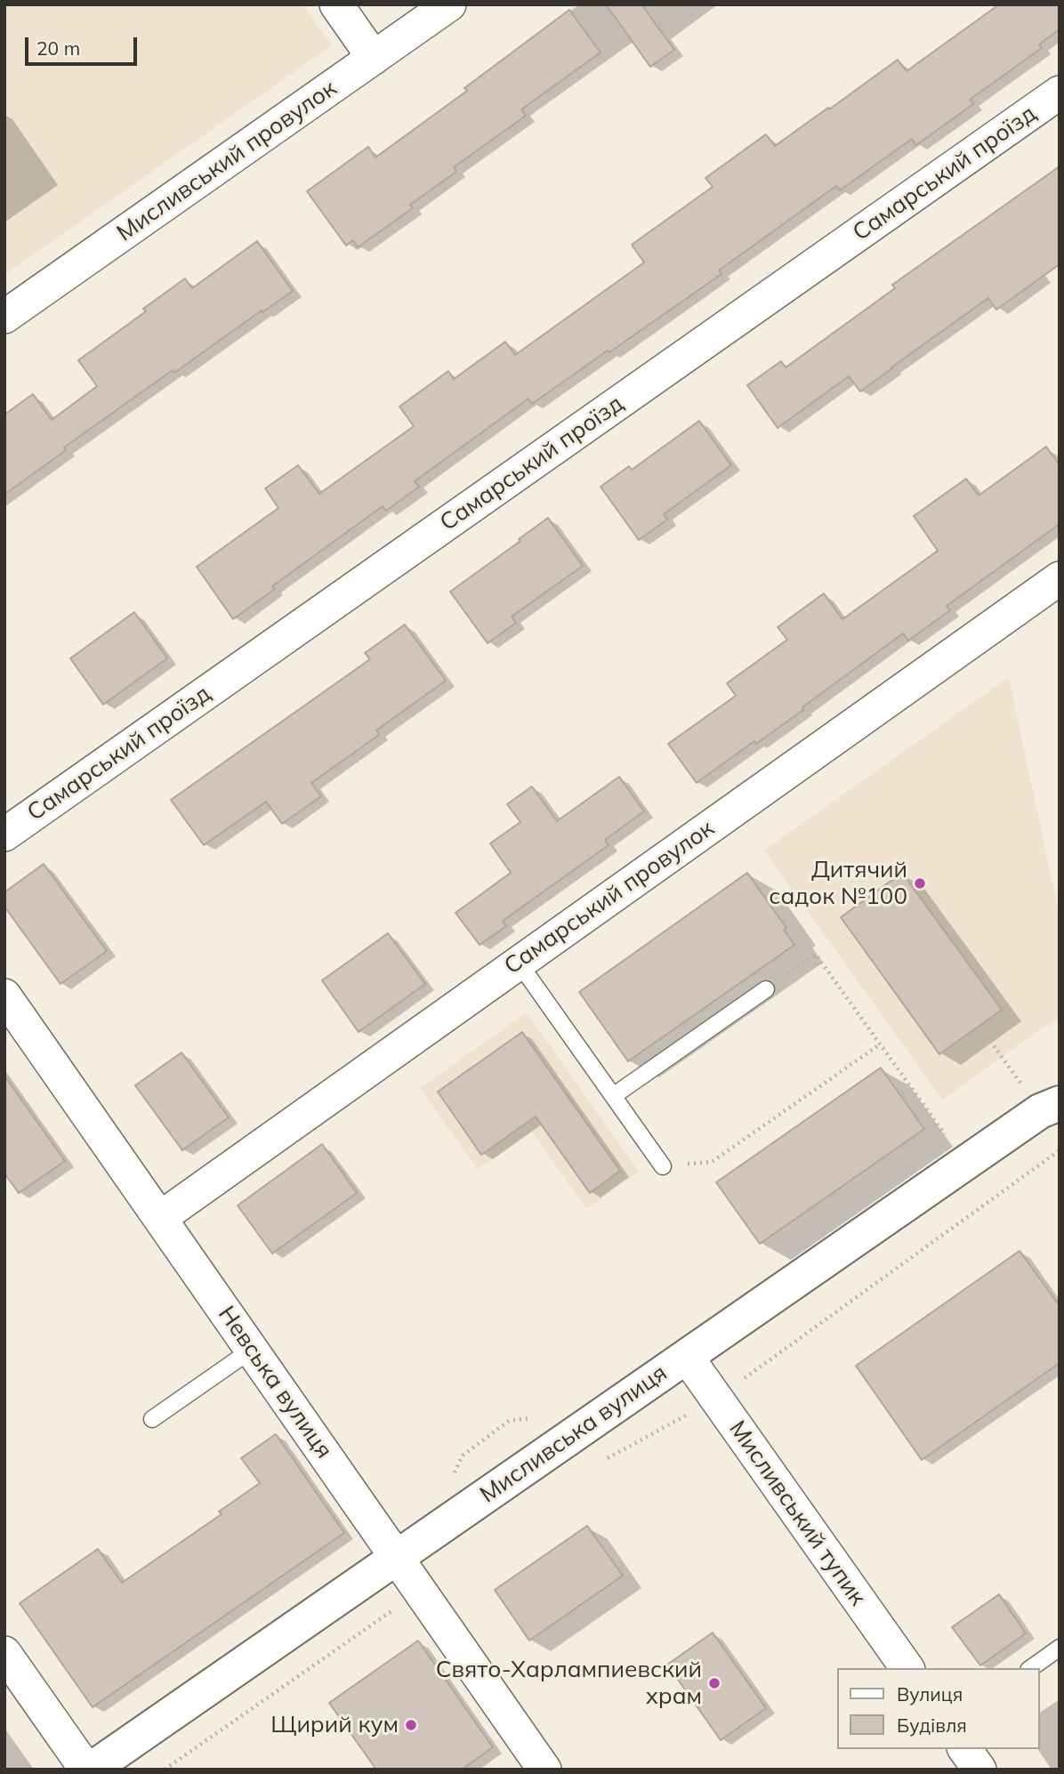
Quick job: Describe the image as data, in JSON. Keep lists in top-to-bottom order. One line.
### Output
{"streets":{"street":["Мисливський провулок","Самарський проїзд","Самарський провулок","Невська вулиця","Мисливська вулиця","Мисливський тупик"]},"crossings":[["Самарський провулок","Невська вулиця"],["Невська вулиця","Мисливська вулиця"],["Мисливська вулиця","Мисливський тупик"]],"places":["Дитячий садок №100","Свято-Харлампиевский храм","Щирий кум"],"legend":["Вулиця","Будівля"],"scale_bar":"20 m"}
